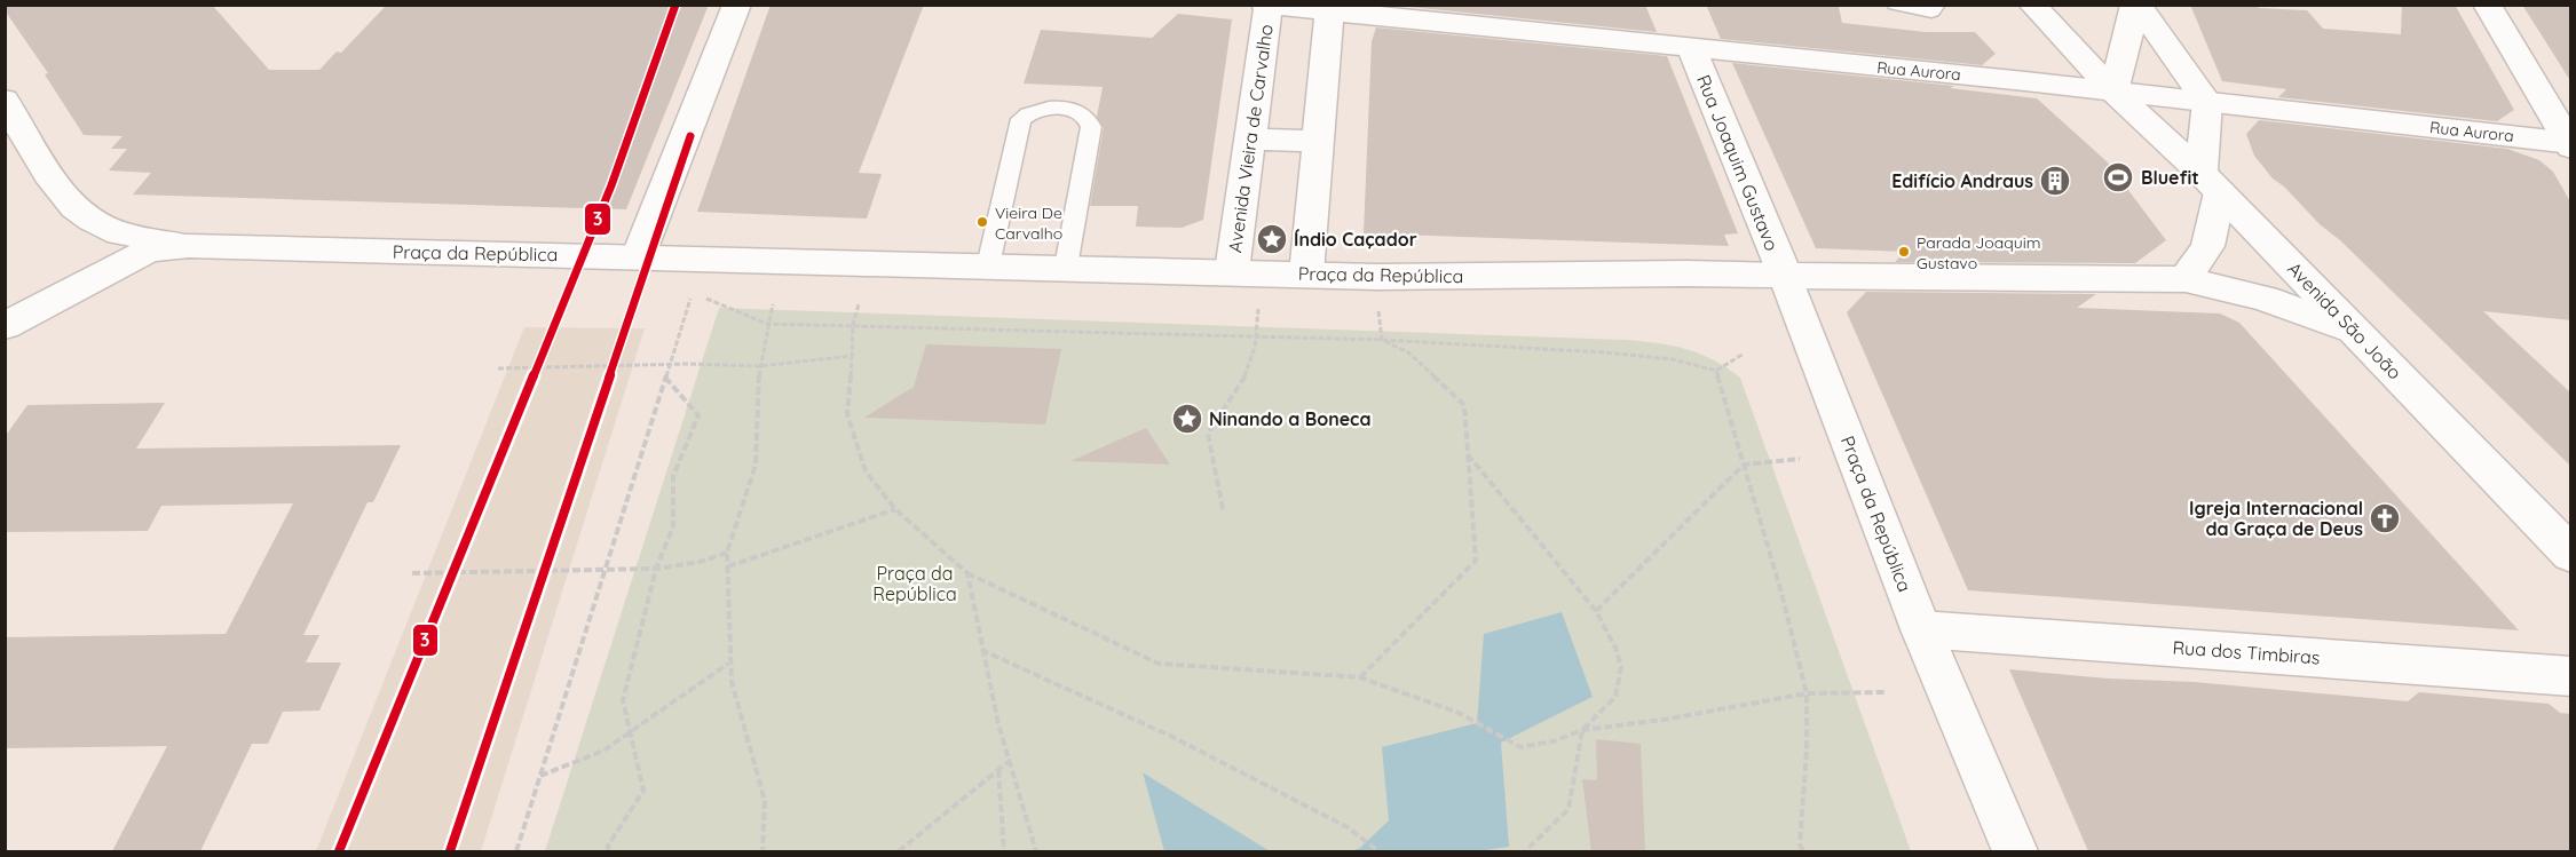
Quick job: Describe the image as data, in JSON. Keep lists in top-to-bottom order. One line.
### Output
{"streets":{"street":["Rua Aurora","Avenida Vieira de Carvalho","Rua Joaquim Gustavo","Praça da República","Avenida São João","Rua dos Timbiras"]},"crossings":[["Rua Aurora","Avenida Vieira de Carvalho"],["Rua Aurora","Rua Joaquim Gustavo"],["Rua Aurora","Avenida São João"],["Avenida Vieira de Carvalho","Praça da República"],["Rua Joaquim Gustavo","Praça da República"],["Praça da República","Rua dos Timbiras"]],"parks":["Praça da República"],"places":{"sports":["Bluefit"],"building":["Edifício Andraus"],"other":["Vieira De Carvalho","Parada Joaquim Gustavo"],"place":["Índio Caçador","Ninando a Boneca"],"church":["Igreja Internacional da Graça de Deus"]},"lines":["transit line 3"]}
